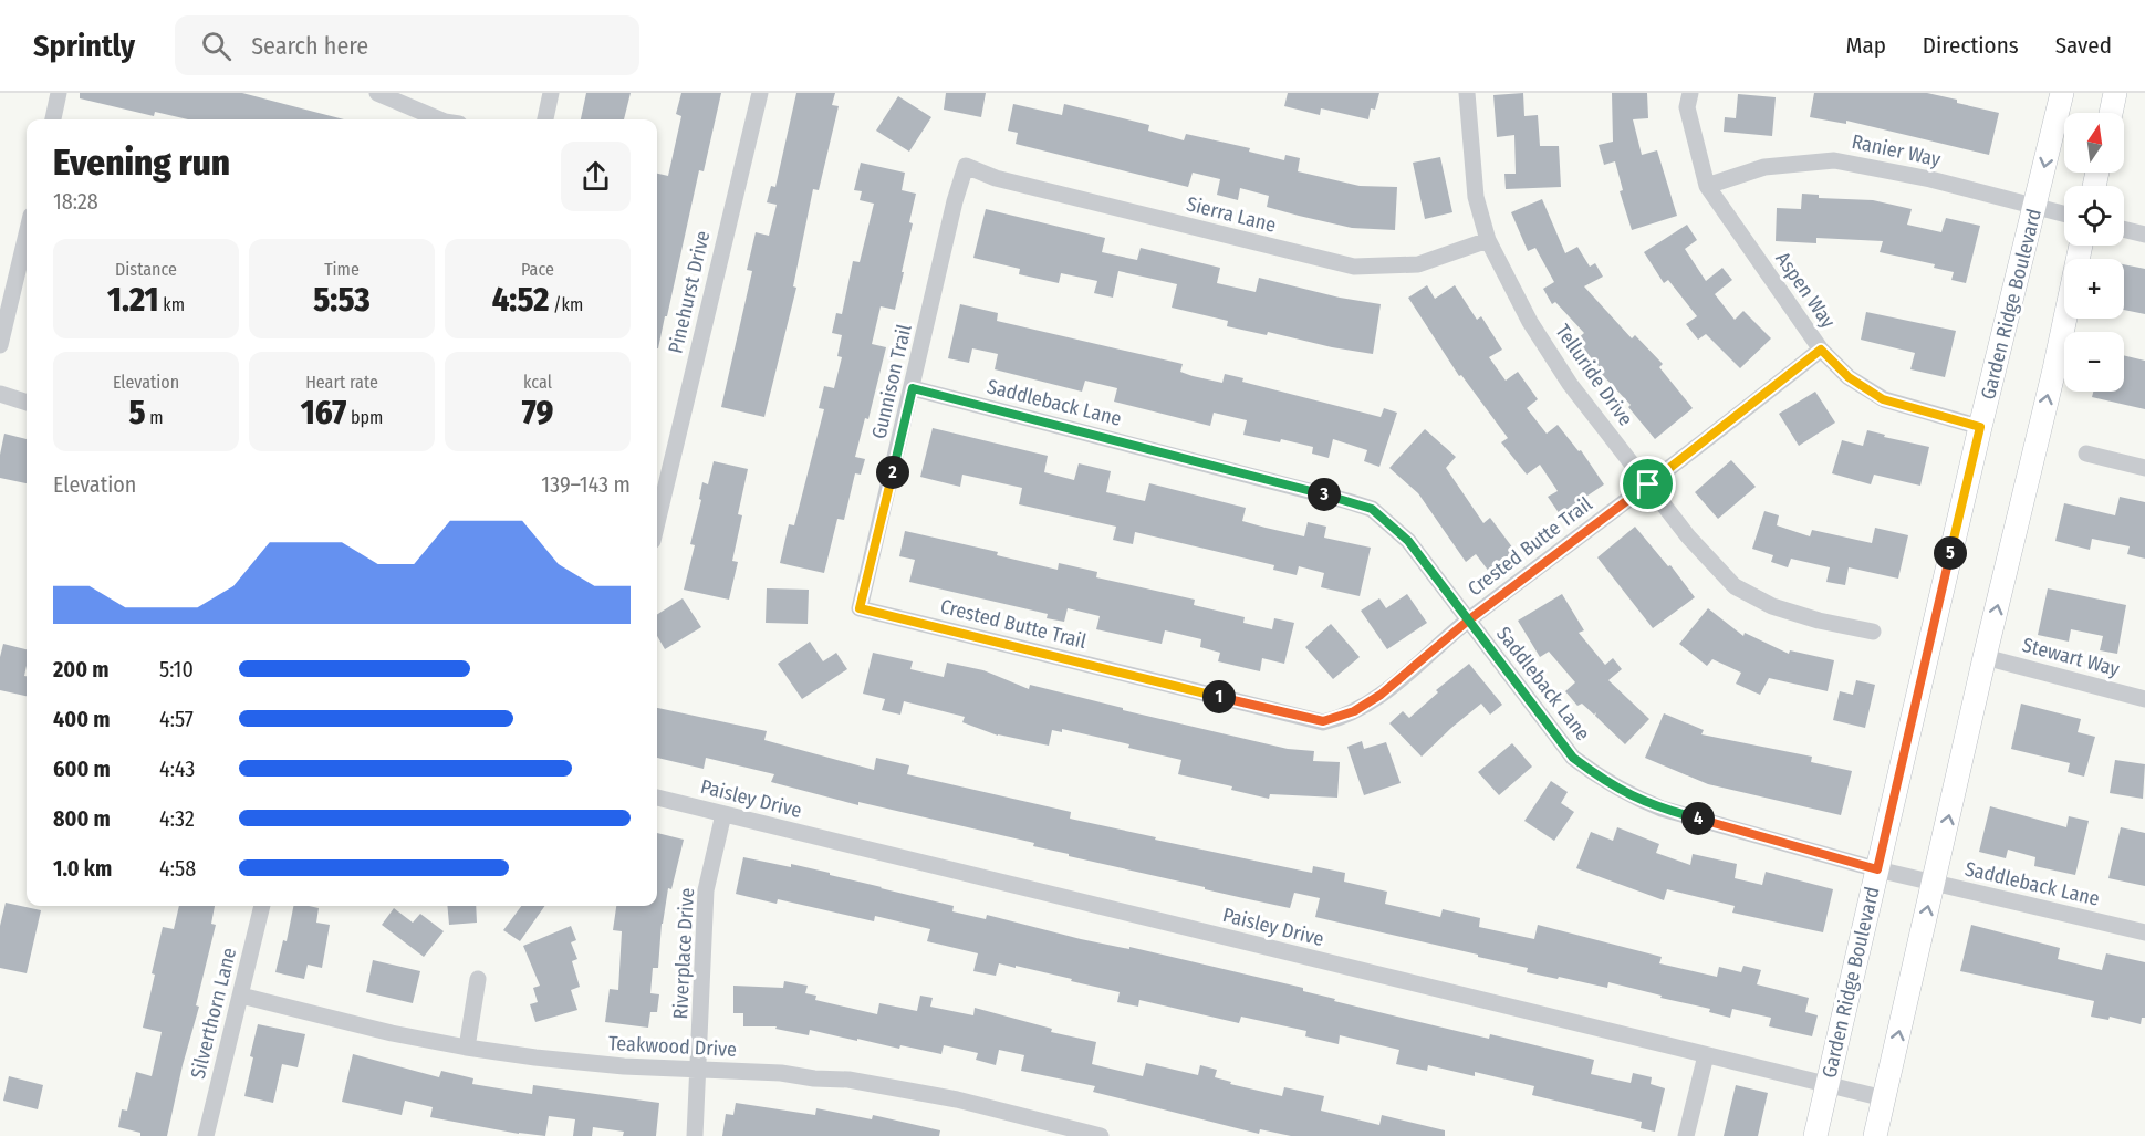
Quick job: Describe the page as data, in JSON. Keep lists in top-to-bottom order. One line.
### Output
{"streets":{"main road":["Garden Ridge Boulevard"],"street":["Ranier Way","Sierra Lane","Aspen Way","Pinehurst Drive","Telluride Drive","Gunnison Trail","Saddleback Lane","Crested Butte Trail","Stewart Way","Paisley Drive","Riverplace Drive","Silverthorn Lane","Teakwood Drive"]},"crossings":[["Ranier Way","Aspen Way"],["Ranier Way","Garden Ridge Boulevard"],["Sierra Lane","Telluride Drive"],["Sierra Lane","Gunnison Trail"],["Aspen Way","Garden Ridge Boulevard"],["Aspen Way","Crested Butte Trail"],["Garden Ridge Boulevard","Saddleback Lane"],["Garden Ridge Boulevard","Paisley Drive"],["Telluride Drive","Crested Butte Trail"],["Gunnison Trail","Saddleback Lane"],["Gunnison Trail","Crested Butte Trail"],["Saddleback Lane","Crested Butte Trail"],["Paisley Drive","Riverplace Drive"],["Riverplace Drive","Teakwood Drive"],["Silverthorn Lane","Teakwood Drive"]],"north":"top","page":{"header":"Sprintly","search":"Search here","nav":["Map","Directions","Saved"],"map_buttons":["+","−"],"heading":["Evening run","18:28"],"stats":[["Distance","1.21 km"],["Time","5:53"],["Pace","4:52 /km"],["Elevation","5 m"],["Heart rate","167 bpm"],["kcal","79"]],"pins":["2","3","5","1","4"],"chart":["Elevation","139–143 m"],"list":[{"name":"200 m","note":"5:10"},{"name":"400 m","note":"4:57"},{"name":"600 m","note":"4:43"},{"name":"800 m","note":"4:32"},{"name":"1.0 km","note":"4:58"}]}}
